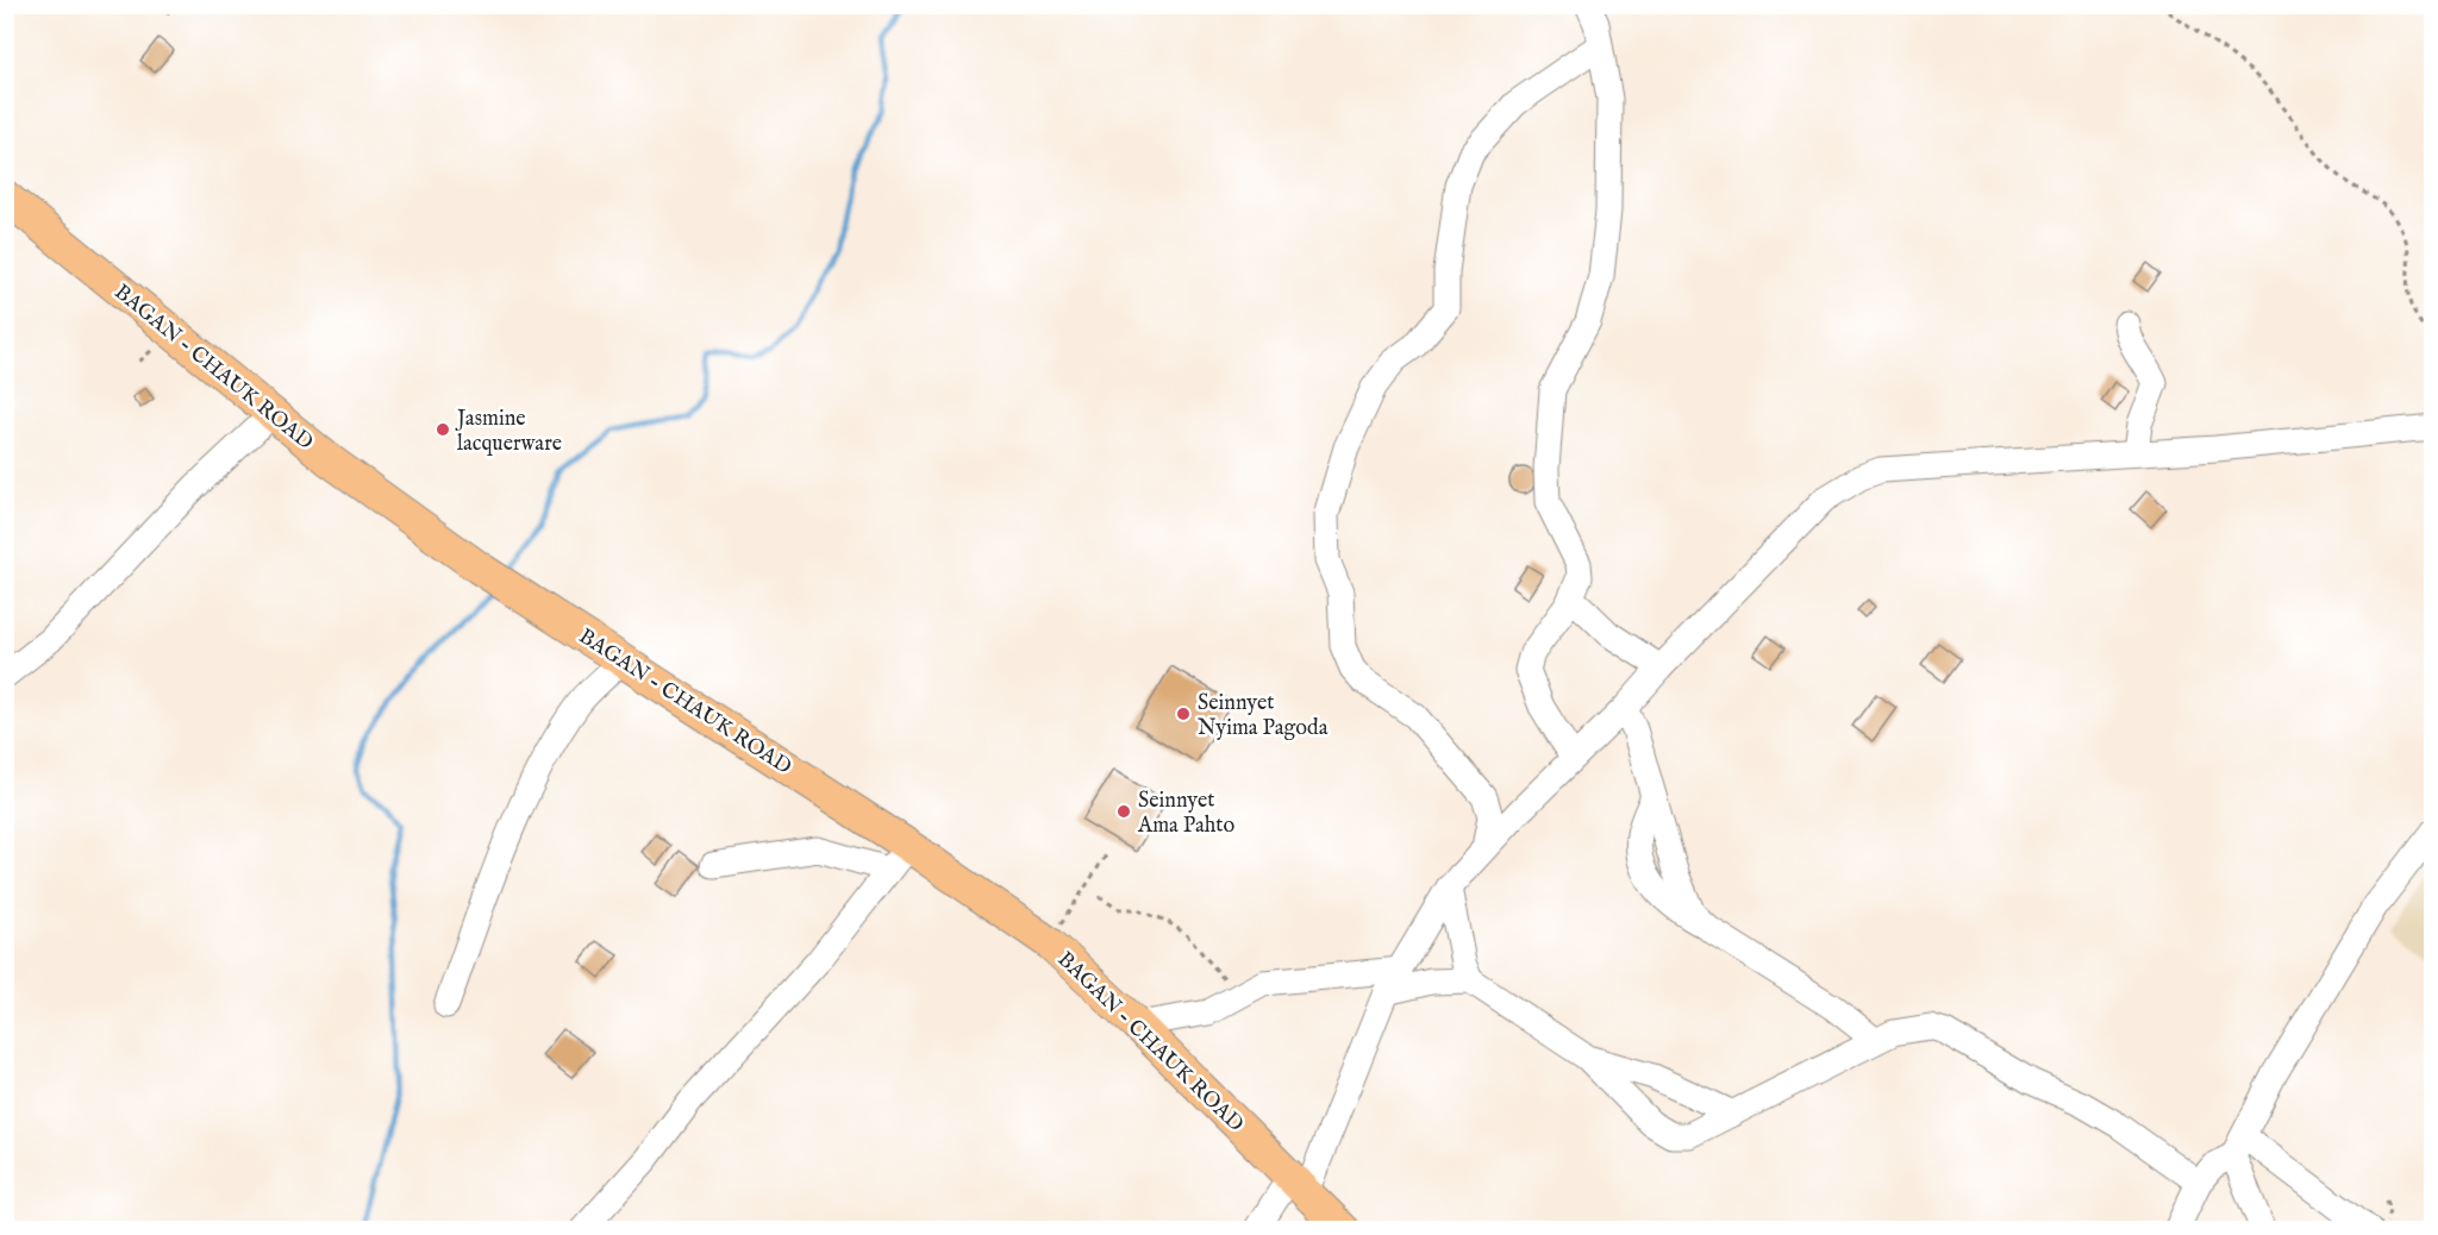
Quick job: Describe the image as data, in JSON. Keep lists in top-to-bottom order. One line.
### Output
{"streets":{"main road":["BAGAN - CHAUK ROAD"]},"places":["Jasmine lacquerware","Seinnyet Nyima Pagoda","Seinnyet Ama Pahto"]}
